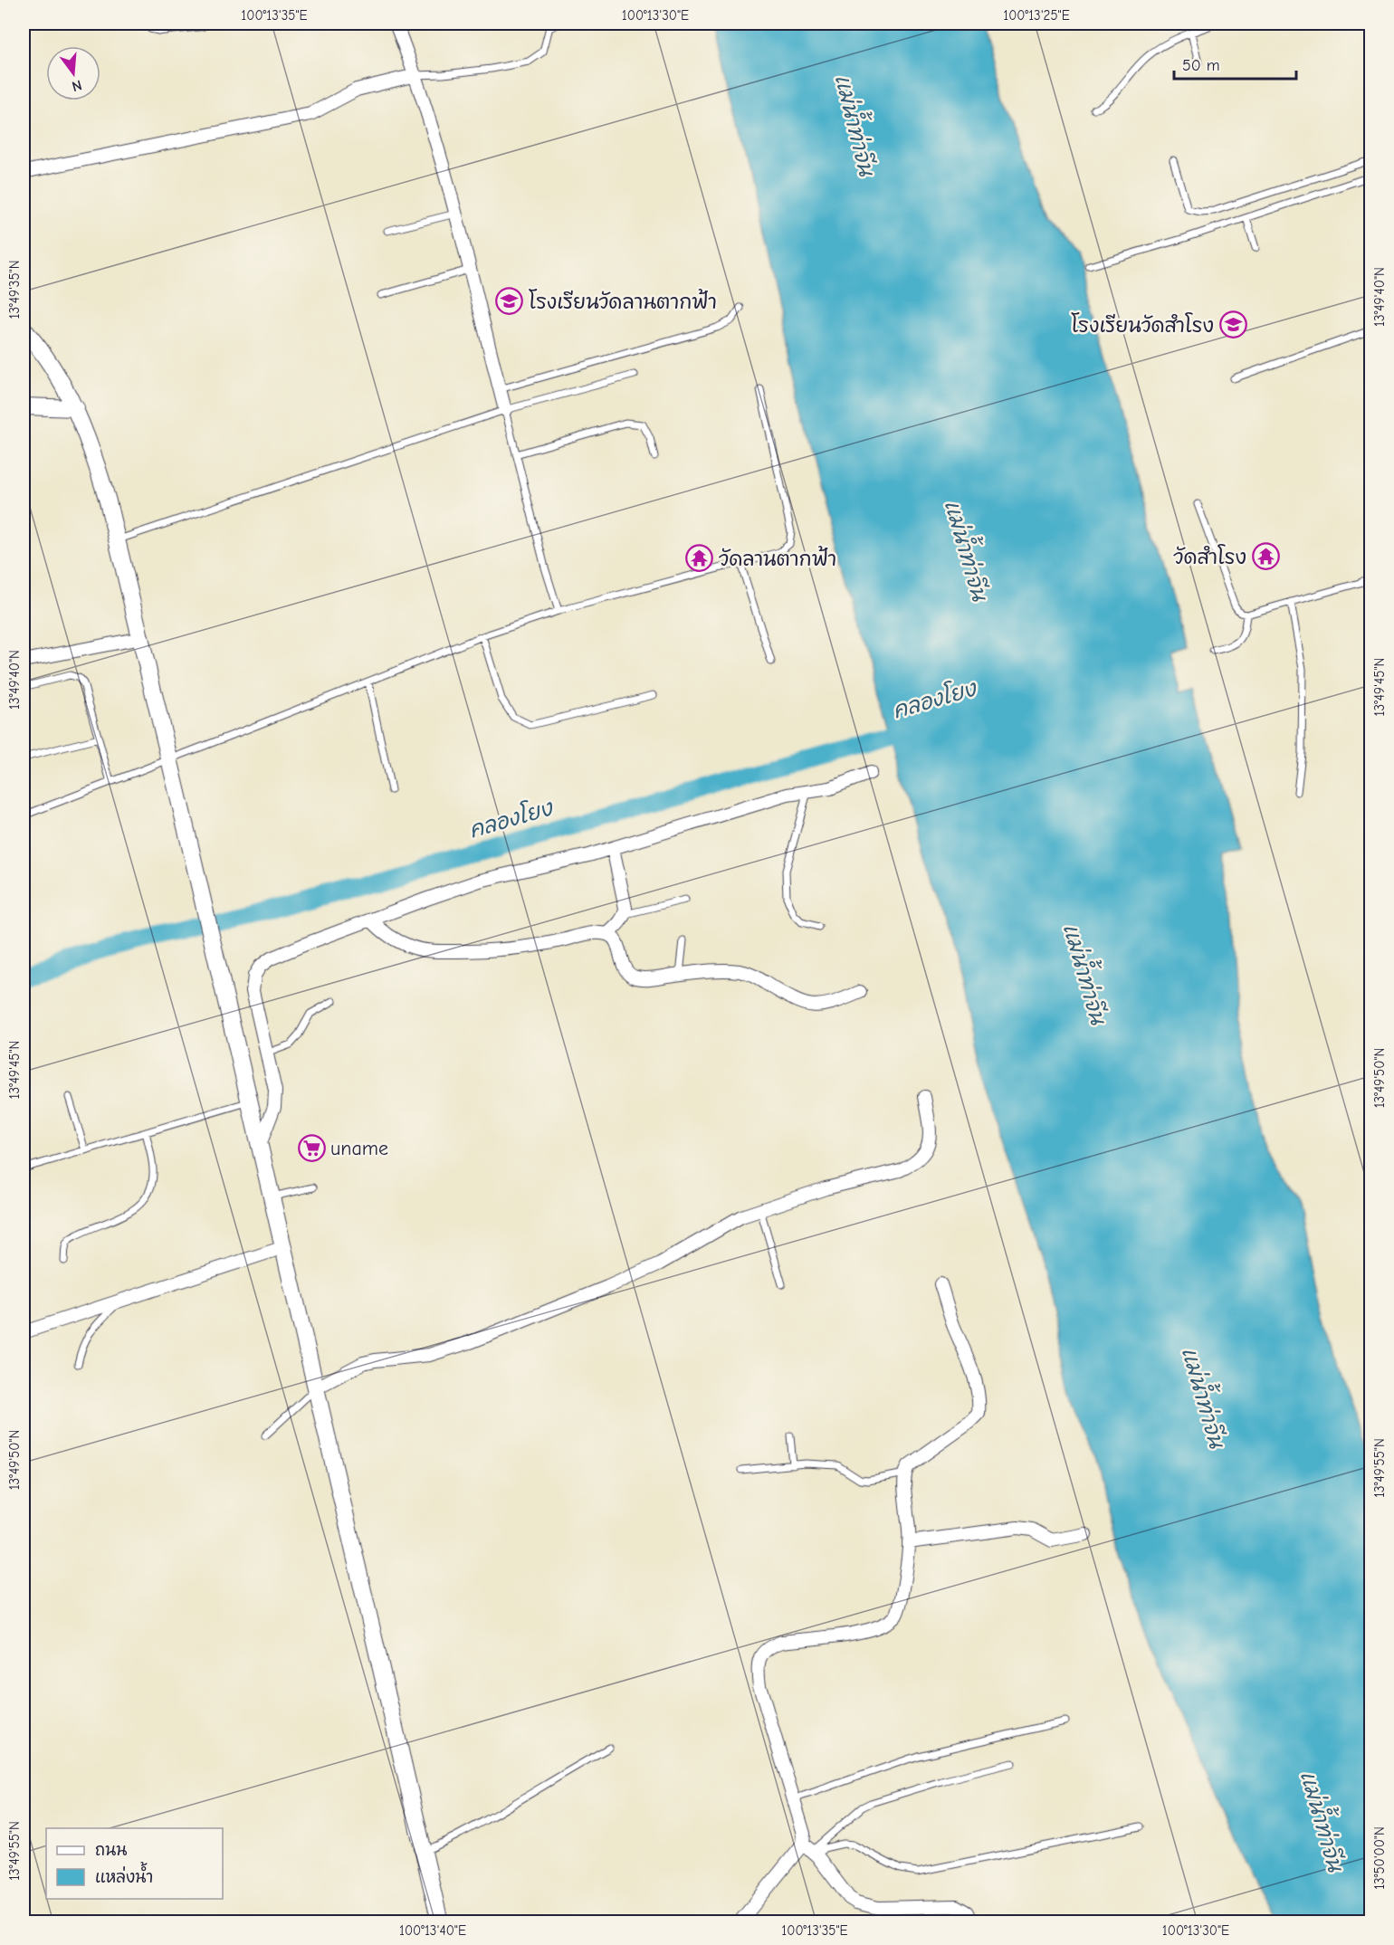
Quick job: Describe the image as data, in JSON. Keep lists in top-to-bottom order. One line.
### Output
{"water":["แม่น้ำท่าจีน","คลองโยง"],"places":{"school or university":["โรงเรียนวัดลานตากฟ้า","โรงเรียนวัดสำโรง"],"temple":["วัดสำโรง","วัดลานตากฟ้า"],"supermarket":["uname"]},"legend":["ถนน","แหล่งน้ำ"],"scale_bar":"50 m","north":"bottom","coordinates":["100°13'35\"E","100°13'30\"E","100°13'25\"E","13°49'35\"N","13°49'40\"N","13°49'45\"N","13°49'50\"N","13°49'55\"N","13°50'00\"N","100°13'40\"E"]}
